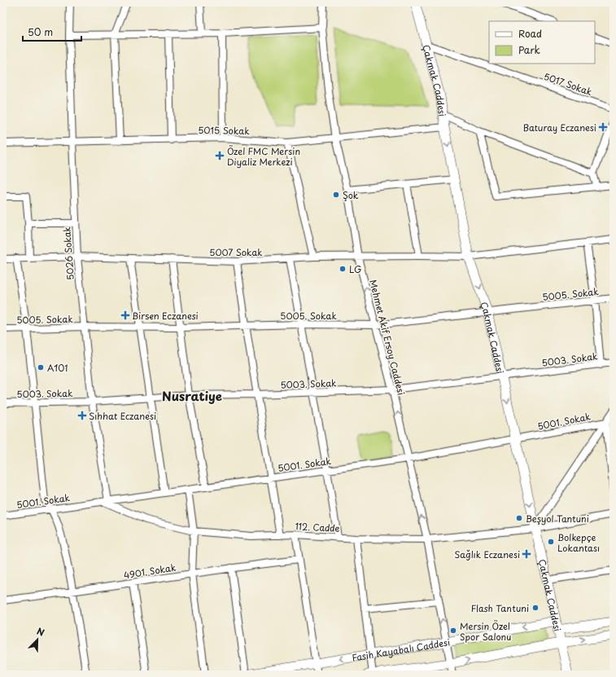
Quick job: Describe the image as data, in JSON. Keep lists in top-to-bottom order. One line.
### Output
{"streets":{"street":["Çakmak Caddesi","5017 Sokak","5015 Sokak","5007 Sokak","5026 Sokak","5005. Sokak","Mehmet Akif Ersoy Caddesi","5003. Sokak","5001. Sokak","112. Cadde","4901. Sokak","Fasih Kayabalı Caddesi"]},"crossings":[["Çakmak Caddesi","5017 Sokak"],["Çakmak Caddesi","5015 Sokak"],["Çakmak Caddesi","5007 Sokak"],["Çakmak Caddesi","5005. Sokak"],["Çakmak Caddesi","5003. Sokak"],["Çakmak Caddesi","5001. Sokak"],["Çakmak Caddesi","112. Cadde"],["Çakmak Caddesi","Fasih Kayabalı Caddesi"],["5015 Sokak","5026 Sokak"],["5015 Sokak","Mehmet Akif Ersoy Caddesi"],["5007 Sokak","5026 Sokak"],["5007 Sokak","Mehmet Akif Ersoy Caddesi"],["5026 Sokak","5005. Sokak"],["5026 Sokak","5003. Sokak"],["5026 Sokak","5001. Sokak"],["5026 Sokak","112. Cadde"],["5005. Sokak","Mehmet Akif Ersoy Caddesi"],["Mehmet Akif Ersoy Caddesi","5003. Sokak"],["Mehmet Akif Ersoy Caddesi","5001. Sokak"],["Mehmet Akif Ersoy Caddesi","112. Cadde"],["Mehmet Akif Ersoy Caddesi","Fasih Kayabalı Caddesi"],["5001. Sokak","112. Cadde"]],"one_way":["Çakmak Caddesi","Mehmet Akif Ersoy Caddesi"],"districts":["Nusratiye"],"places":{"health":["Baturay Eczanesi","Özel FMC Mersin Diyaliz Merkezi","Birsen Eczanesi","Sıhhat Eczanesi","Sağlık Eczanesi"],"other":["Şok","LG","A101","Beşyol Tantuni","Bolkepçe Lokantası","Flash Tantuni","Mersin Özel Spor Salonu"]},"legend":["Road","Park"],"scale_bar":"50 m","north":"top right"}
